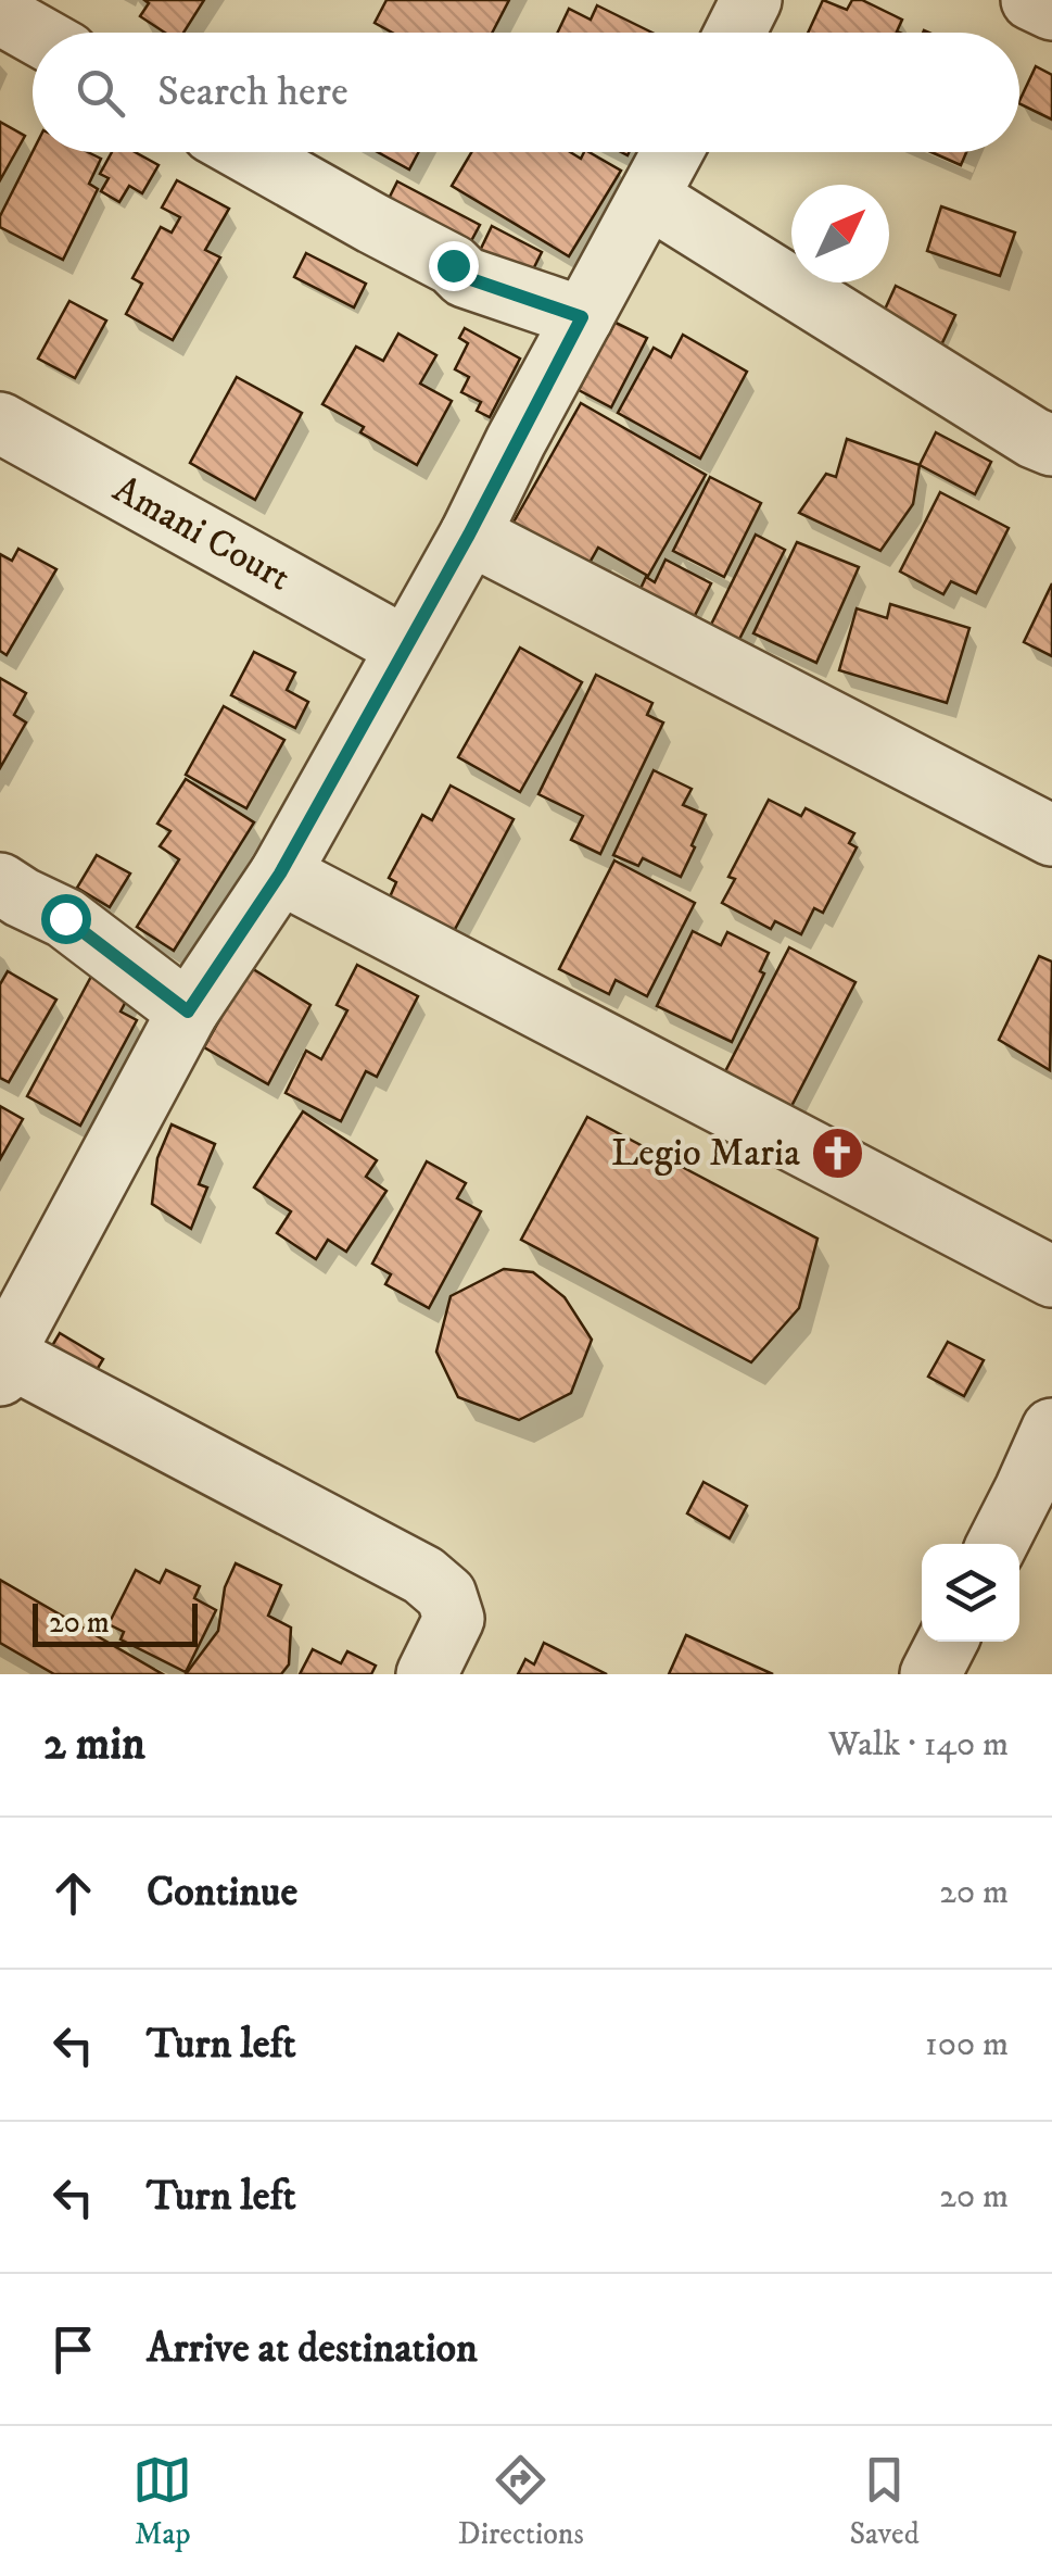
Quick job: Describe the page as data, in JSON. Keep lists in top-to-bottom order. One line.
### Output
{"streets":{"street":["Amani Court"]},"places":{"church":["Legio Maria"]},"scale_bar":"20 m","north":"top right","page":{"search":"Search here","scale":"20 m","heading":["2 min","Walk · 140 m"],"list":[["Continue","20 m"],["Turn left","100 m"],["Turn left","20 m"],"Arrive at destination"],"nav":["Map","Directions","Saved"]}}
